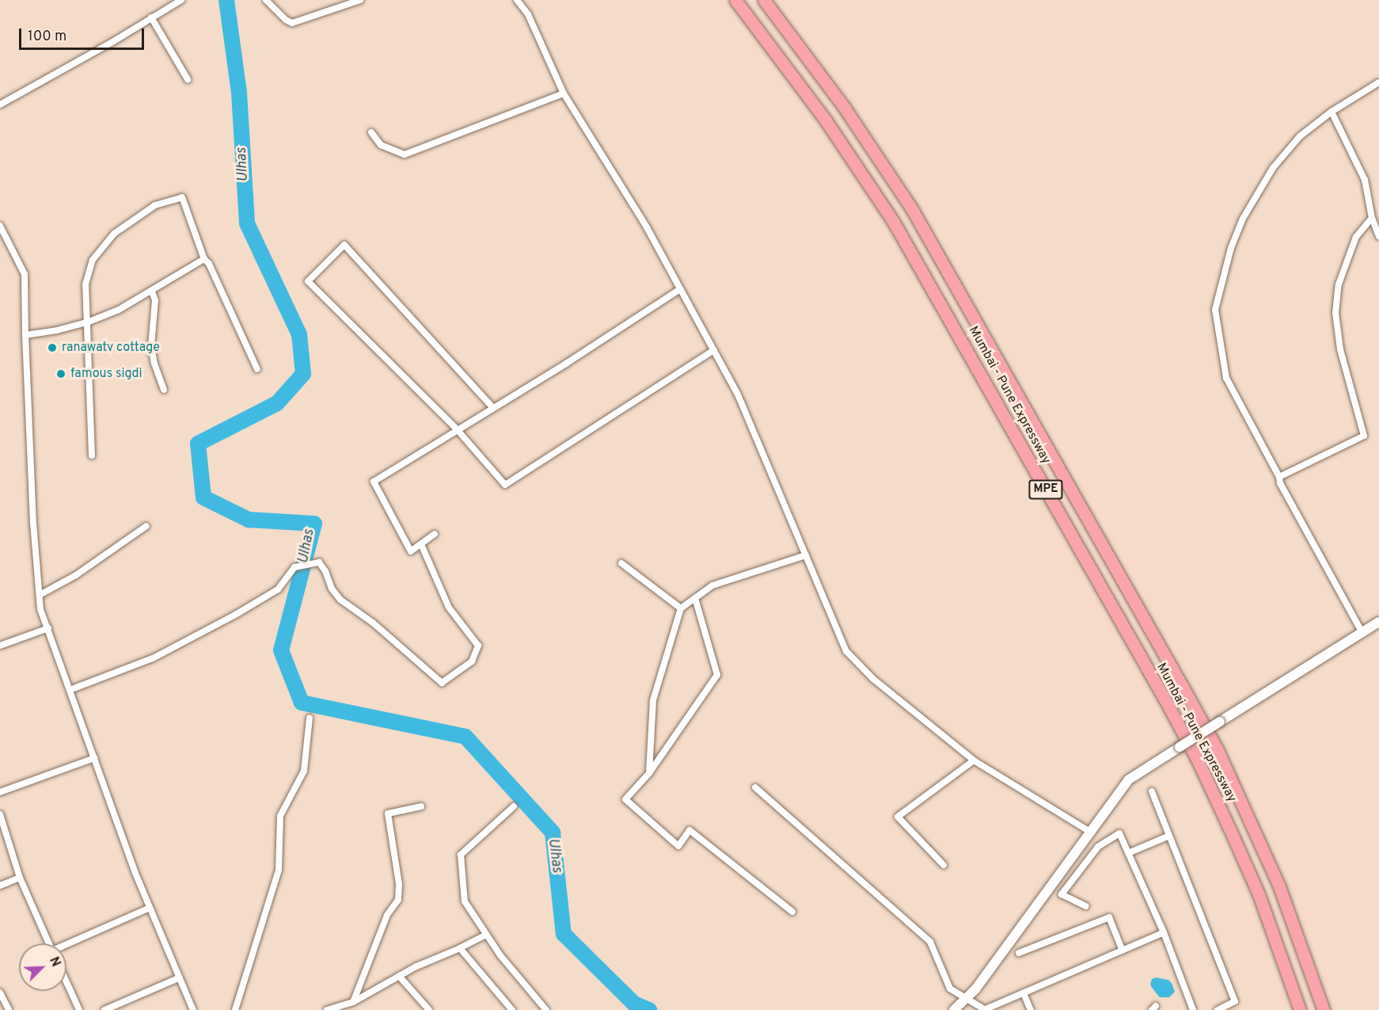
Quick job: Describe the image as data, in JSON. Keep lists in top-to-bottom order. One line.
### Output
{"streets":{"highway":["Mumbai - Pune Expressway","MPE"]},"water":["Ulhas"],"places":["ranawatv cottage","famous sigdi"],"scale_bar":"100 m","north":"top right"}
